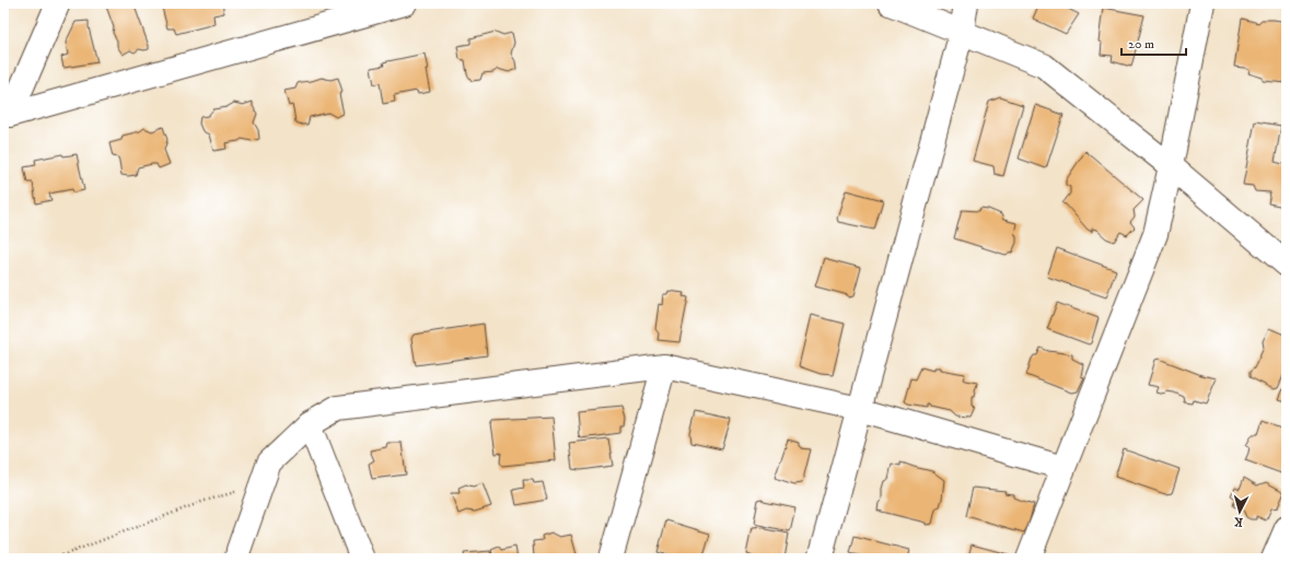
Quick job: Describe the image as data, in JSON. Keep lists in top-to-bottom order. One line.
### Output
{"scale_bar":"20 m","north":"bottom"}
